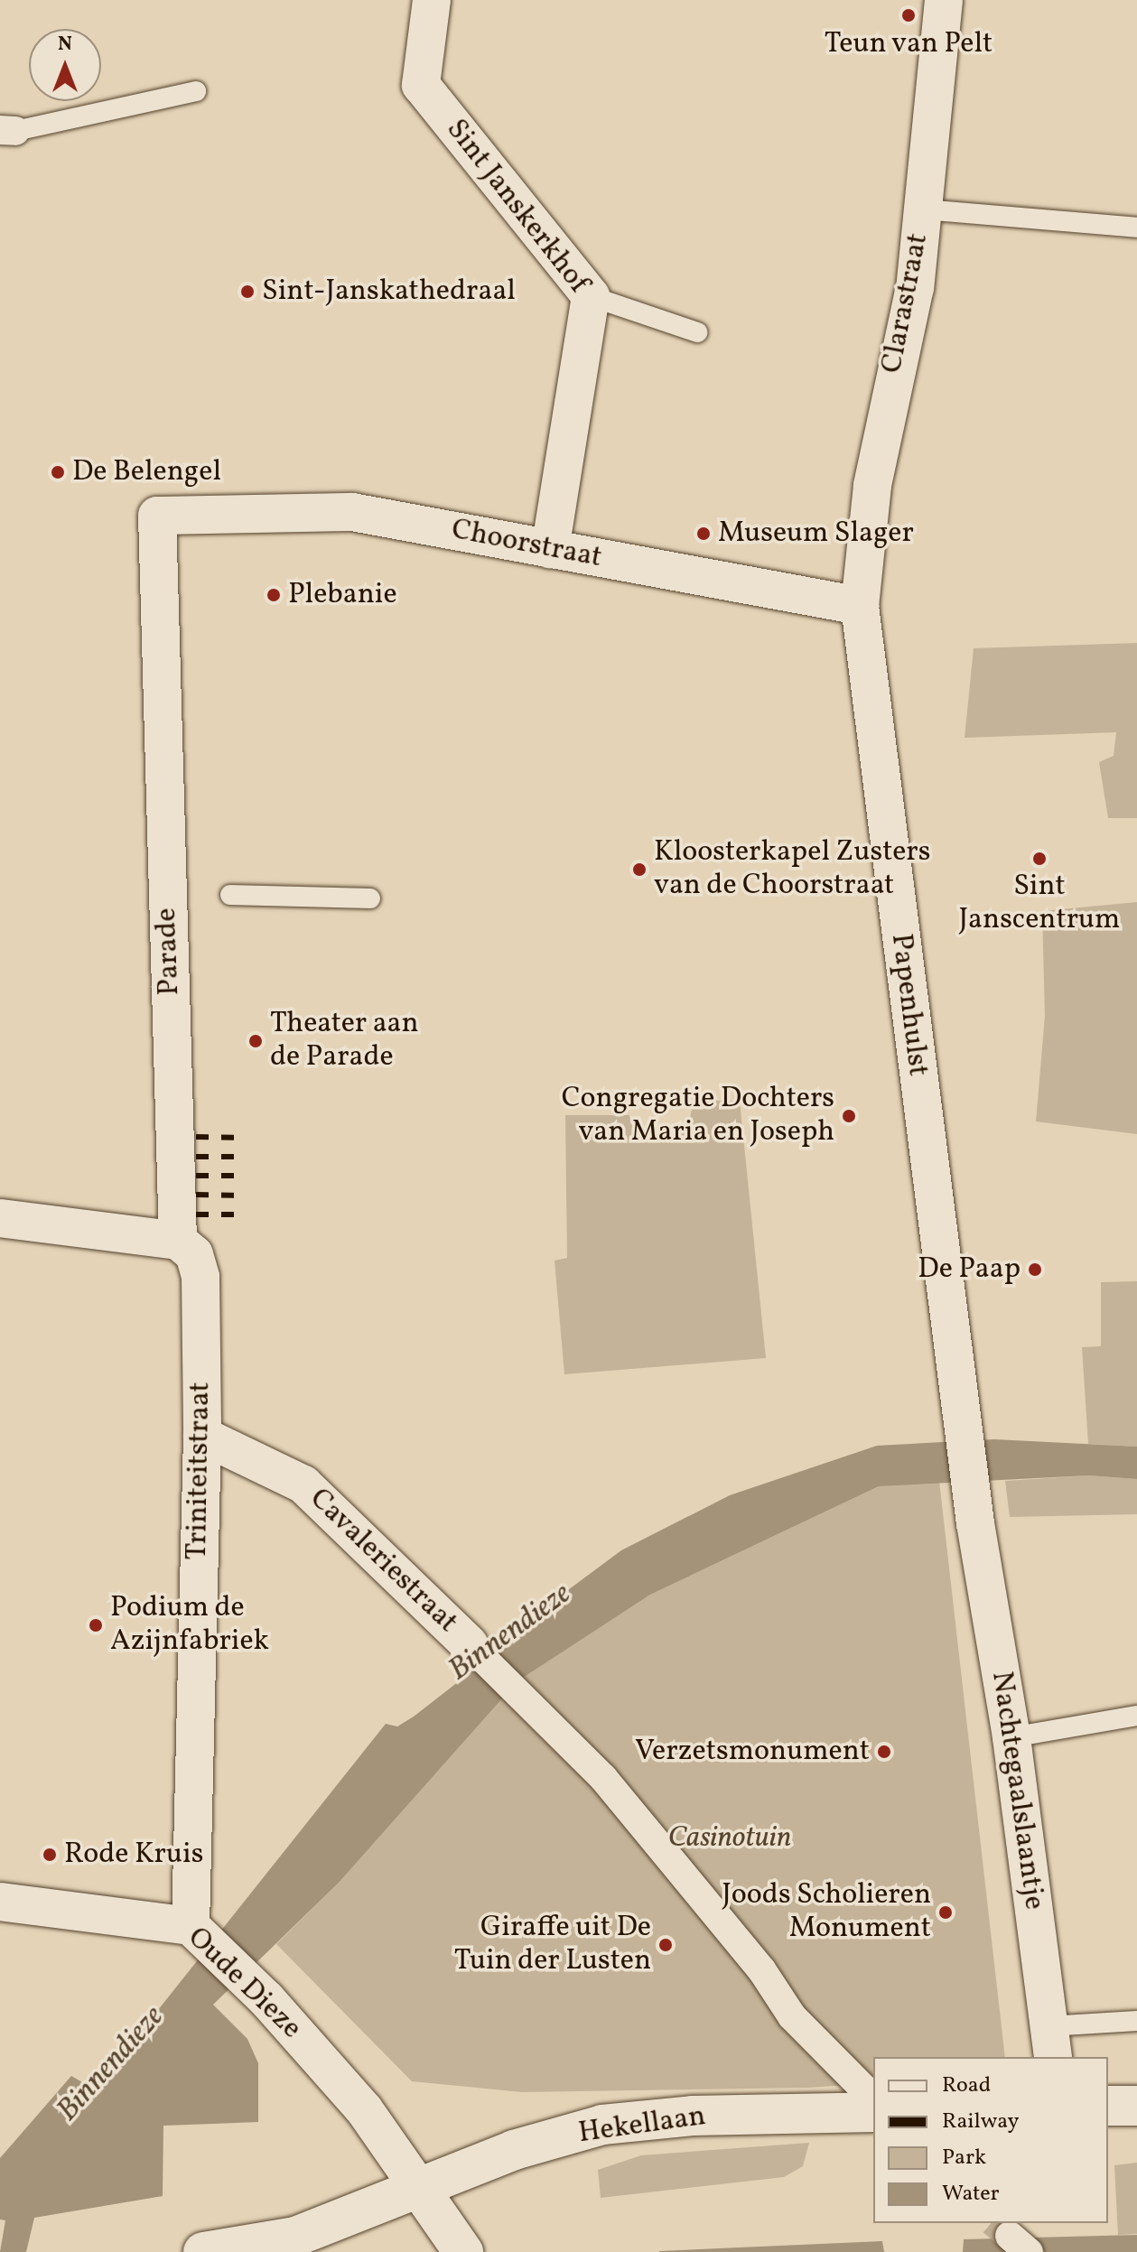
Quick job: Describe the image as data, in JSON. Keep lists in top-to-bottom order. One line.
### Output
{"streets":{"main road":["Hekellaan"],"street":["Sint Janskerkhof","Clarastraat","Choorstraat","Parade","Papenhulst","Triniteitstraat","Cavaleriestraat","Nachtegaalslaantje","Oude Dieze"]},"crossings":[["Sint Janskerkhof","Choorstraat"],["Clarastraat","Choorstraat"],["Clarastraat","Papenhulst"],["Choorstraat","Parade"],["Choorstraat","Papenhulst"],["Parade","Triniteitstraat"],["Papenhulst","Nachtegaalslaantje"],["Triniteitstraat","Cavaleriestraat"],["Triniteitstraat","Oude Dieze"],["Oude Dieze","Hekellaan"]],"water":["Binnendieze"],"parks":["Casinotuin"],"places":["Teun van Pelt","Sint-Janskathedraal","De Belengel","Museum Slager","Plebanie","Sint Janscentrum","Kloosterkapel Zusters van de Choorstraat","Theater aan de Parade","Congregatie Dochters van Maria en Joseph","De Paap","Podium de Azijnfabriek","Verzetsmonument","Rode Kruis","Joods Scholieren Monument","Giraffe uit De Tuin der Lusten"],"legend":["Road","Railway","Park","Water"],"north":"top"}
